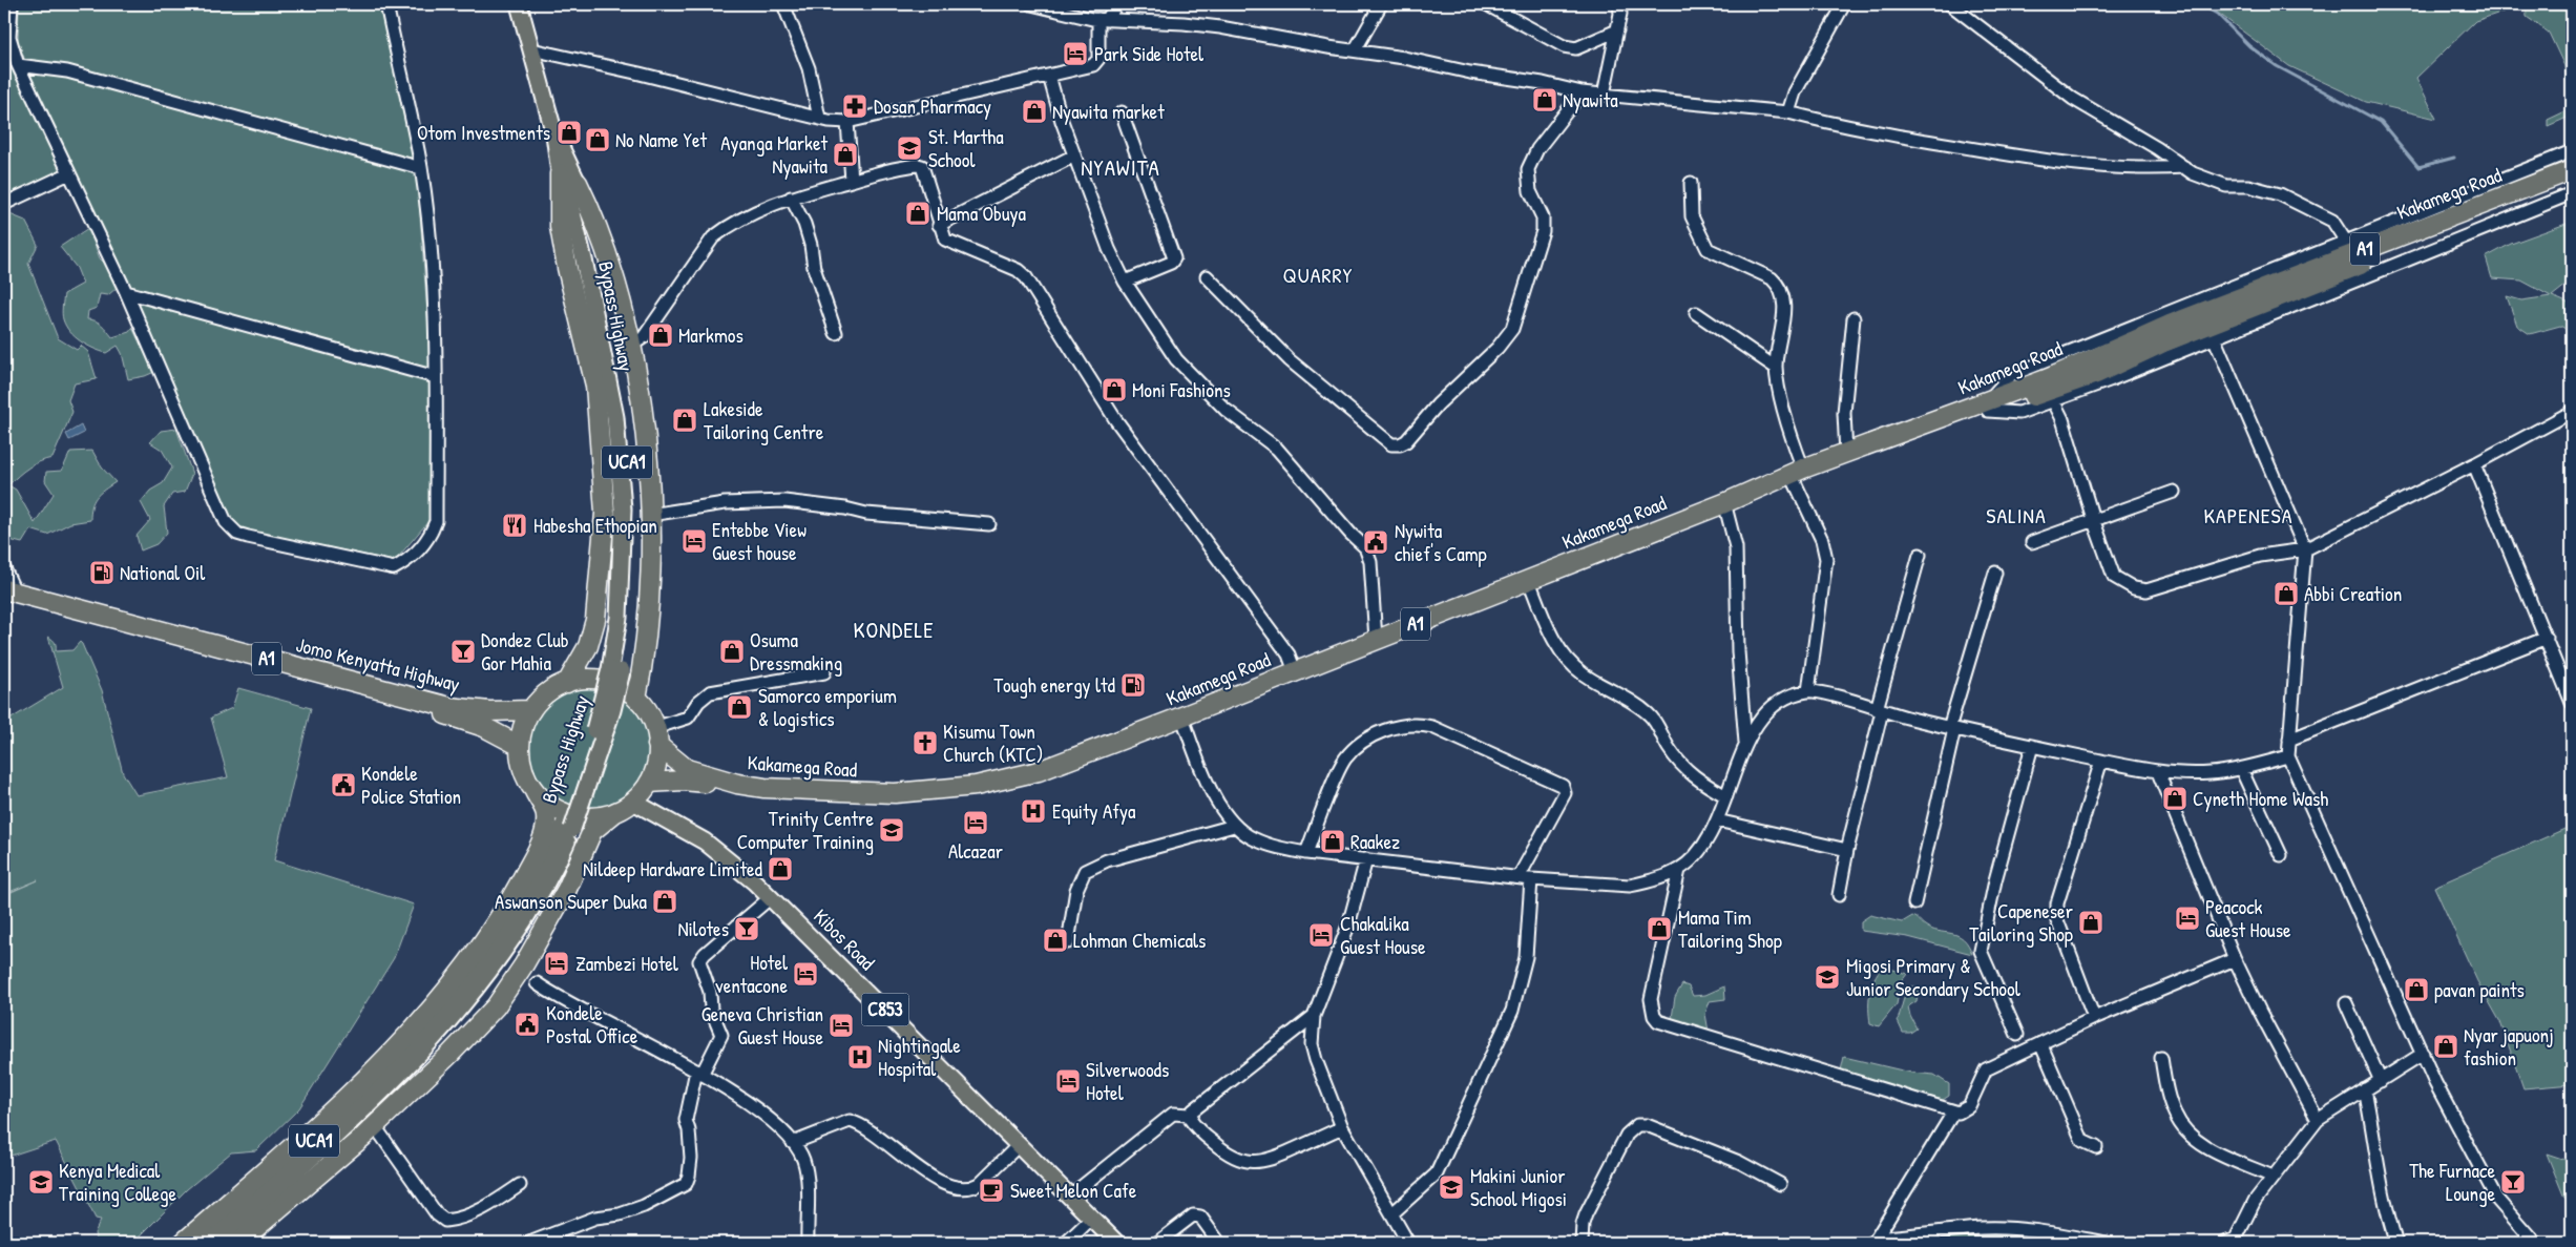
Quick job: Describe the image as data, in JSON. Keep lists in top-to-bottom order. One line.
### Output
{"streets":{"highway":["Kakamega Road","A1","Jomo Kenyatta Highway"],"main road":["Bypass Highway","UCA1","Kibos Road","C853"]},"crossings":[["Kakamega Road","A1"],["Kakamega Road","Jomo Kenyatta Highway"],["Kakamega Road","Kibos Road"],["A1","Jomo Kenyatta Highway"],["A1","Kibos Road"],["Jomo Kenyatta Highway","Kibos Road"]],"districts":["NYAWITA","QUARRY","SALINA","KAPENESA","KONDELE"],"places":{"hotel":["Park Side Hotel","Entebbe View Guest house","Alcazar","Peacock Guest House","Chakalika Guest House","Zambezi Hotel","Hotel ventacone","Geneva Christian Guest House","Silverwoods Hotel"],"shop":["Nyawita","Nyawita market","Otom Investments","No Name Yet","Ayanga Market Nyawita","Mama Obuya","Markmos","Moni Fashions","Lakeside Tailoring Centre","Abbi Creation","Osuma Dressmaking","Samorco emporium & logistics","Cyneth Home Wash","Raakez","Nildeep Hardware Limited","Aswanson Super Duka","Capeneser Tailoring Shop","Mama Tim Tailoring Shop","Lohman Chemicals","pavan paints","Nyar japuonj fashion"],"pharmacy":["Dosan Pharmacy"],"school or university":["St. Martha School","Trinity Centre Computer Training","Migosi Primary & Junior Secondary School","Kenya Medical Training College","Makini Junior School Migosi"],"restaurant":["Habesha Ethopian"],"public building":["Nywita chief's Camp","Kondele Police Station","Kondele Postal Office"],"fuel station":["National Oil","Tough energy ltd"],"bar":["Dondez Club Gor Mahia","Nilotes","The Furnace Lounge"],"church":["Kisumu Town Church (KTC)"],"hospital":["Equity Afya","Nightingale Hospital"],"cafe":["Sweet Melon Cafe"]}}
